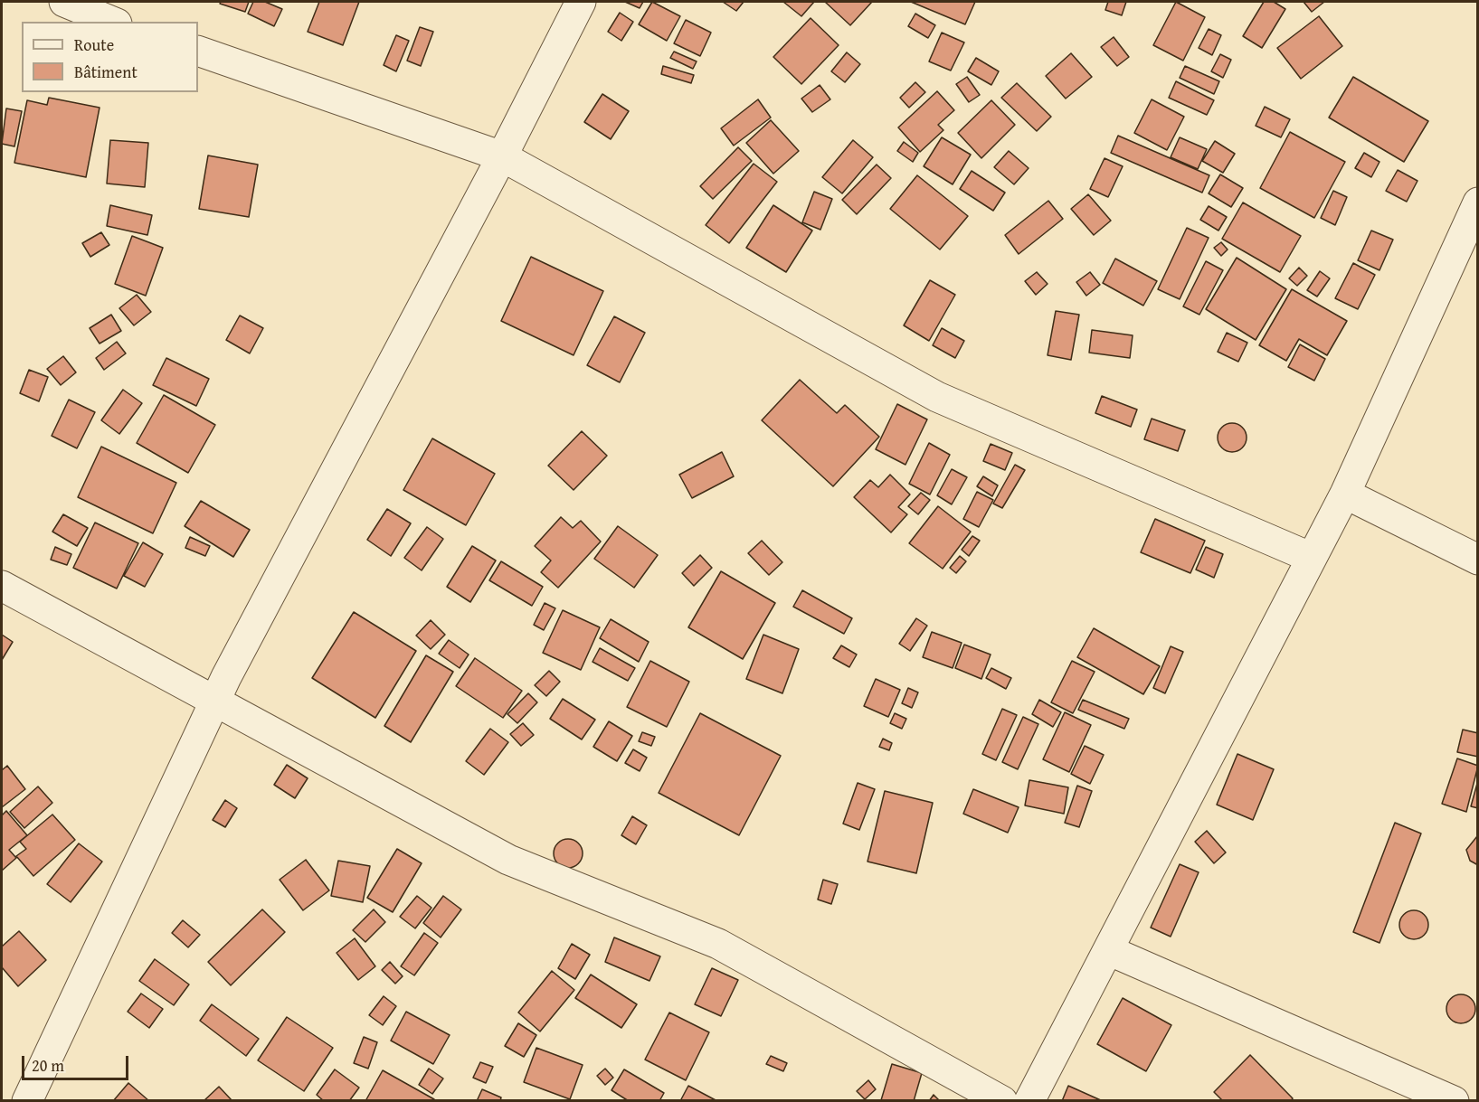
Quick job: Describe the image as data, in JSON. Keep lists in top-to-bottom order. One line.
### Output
{"legend":["Route","Bâtiment"],"scale_bar":"20 m"}
